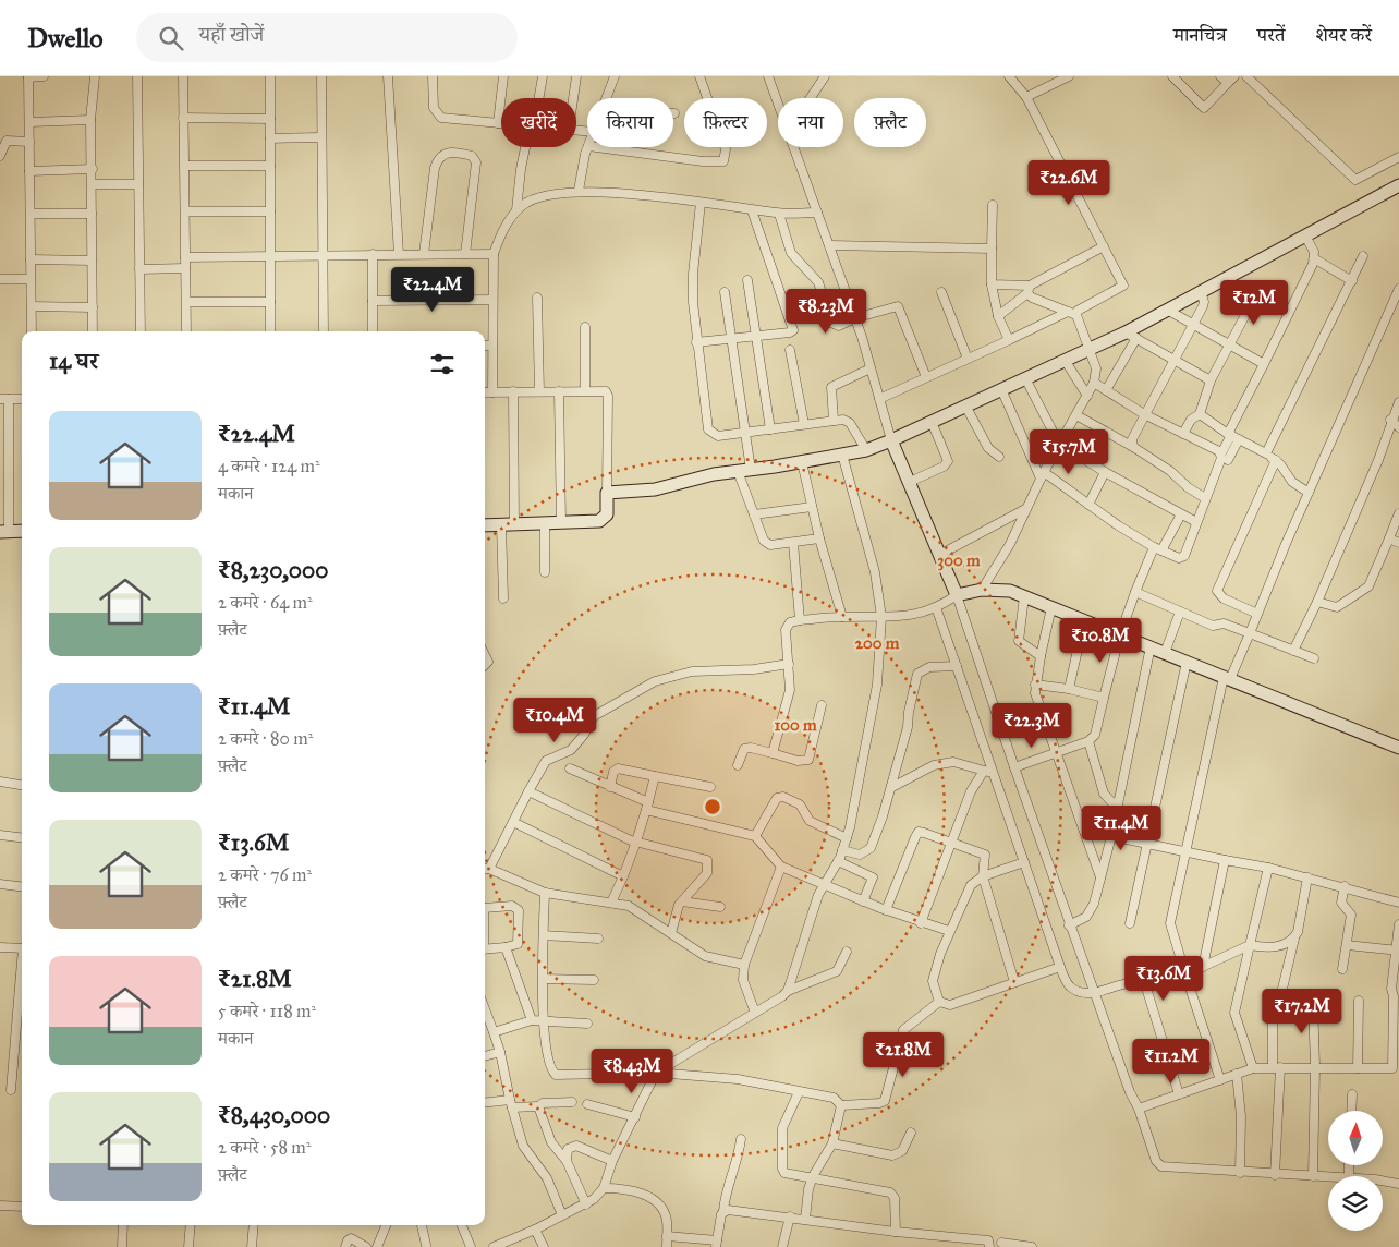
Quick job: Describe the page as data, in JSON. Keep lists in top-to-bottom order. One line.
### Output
{"north":"top","page":{"header":"Dwello","search":"यहाँ खोजें","nav":["मानचित्र","परतें","शेयर करें"],"chip":["खरीदें","किराया","फ़िल्टर","नया","फ़्लैट"],"price":["₹22.6M","₹22.4M","₹12M","₹8.23M","₹15.7M","₹10.8M","₹10.4M","₹22.3M","₹11.4M","₹13.6M","₹17.2M","₹21.8M","₹11.2M","₹8.43M"],"heading":"14 घर","list":[{"name":"₹22.4M","note":"4 कमरे · 124 m² · मकान"},{"name":"₹8,230,000","note":"2 कमरे · 64 m² · फ़्लैट"},{"name":"₹11.4M","note":"2 कमरे · 80 m² · फ़्लैट"},{"name":"₹13.6M","note":"2 कमरे · 76 m² · फ़्लैट"},{"name":"₹21.8M","note":"5 कमरे · 118 m² · मकान"},{"name":"₹8,430,000","note":"2 कमरे · 58 m² · फ़्लैट"}]},"rings":["300 m","200 m","100 m"]}
